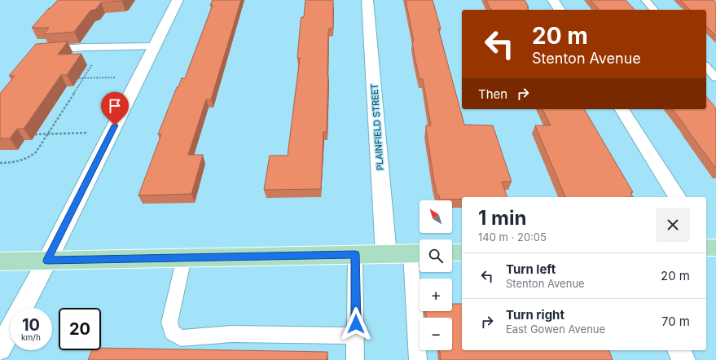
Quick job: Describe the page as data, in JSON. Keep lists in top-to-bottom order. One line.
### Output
{"streets":{"street":["PLAINFIELD STREET"]},"north":"top left","page":{"turn":["20 m","Stenton Avenue"],"then":"Then","heading":["1 min","140 m · 20:05"],"map_buttons":["+","−"],"list":[{"name":"Turn left","note":"Stenton Avenue","value":"20 m"},{"name":"Turn right","note":"East Gowen Avenue","value":"70 m"}],"speed":"10 km/h","limit":"20"}}
